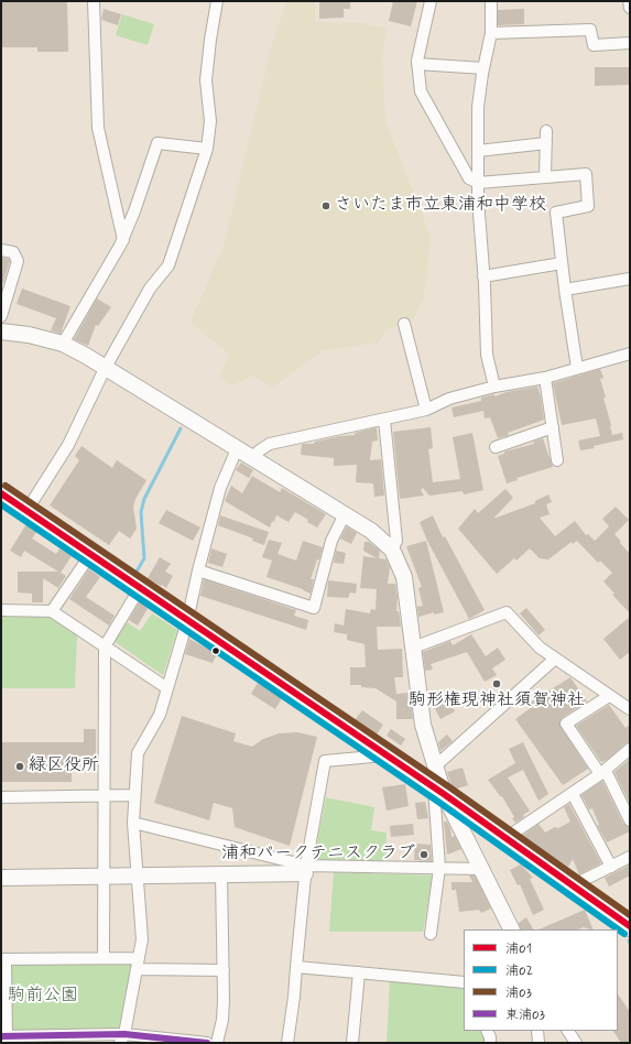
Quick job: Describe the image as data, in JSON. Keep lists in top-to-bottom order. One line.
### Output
{"parks":["駒前公園"],"places":["さいたま市立東浦和中学校","駒形権現神社須賀神社","緑区役所","浦和パークテニスクラブ"],"lines":["transit line 浦03","transit line 浦01","transit line 浦02","transit line 東浦03"],"legend":["浦01","浦02","浦03","東浦03"]}
